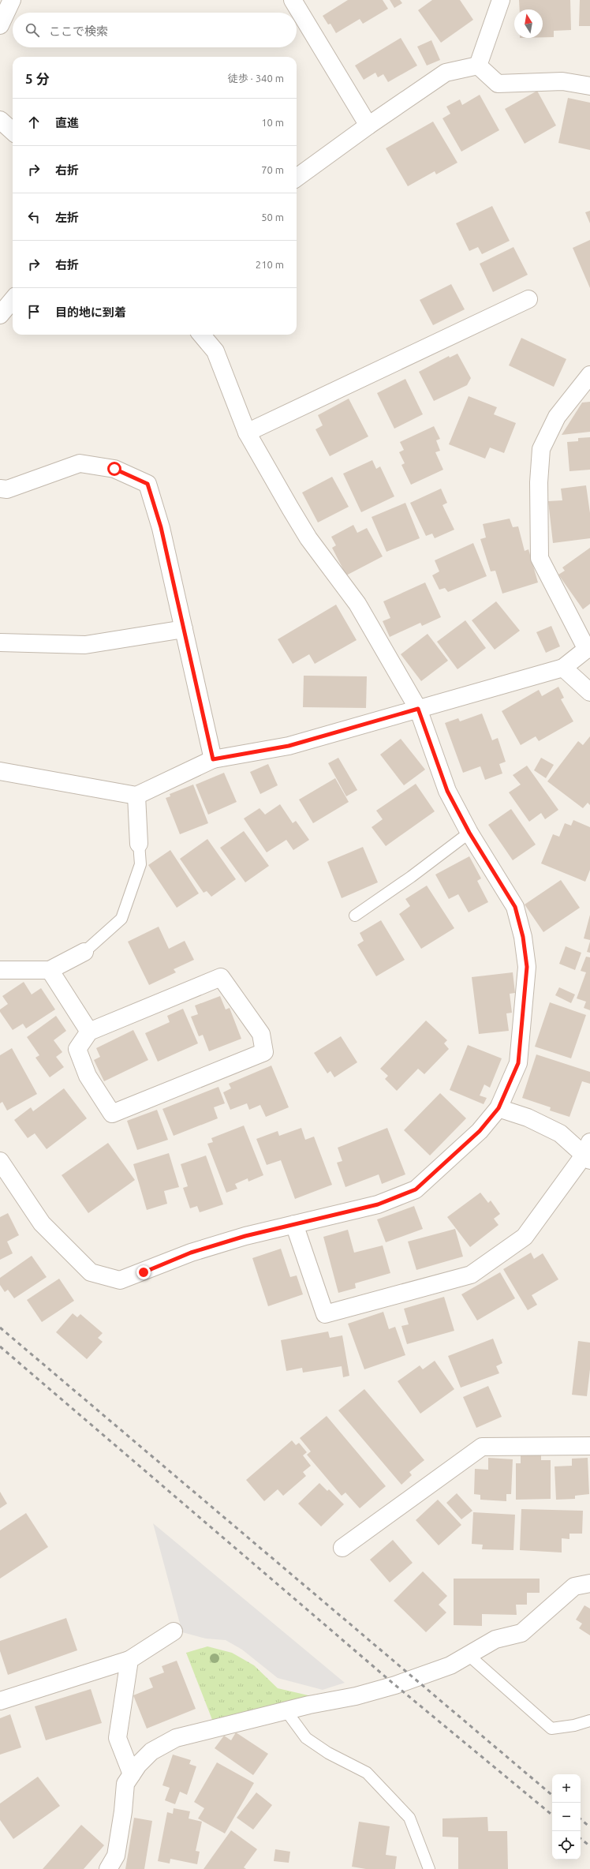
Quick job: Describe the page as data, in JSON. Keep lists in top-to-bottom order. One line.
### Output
{"north":"top","page":{"search":"ここで検索","heading":["5 分","徒歩 · 340 m"],"list":[["直進","10 m"],["右折","70 m"],["左折","50 m"],["右折","210 m"],"目的地に到着"],"map_buttons":["+","−"]}}
